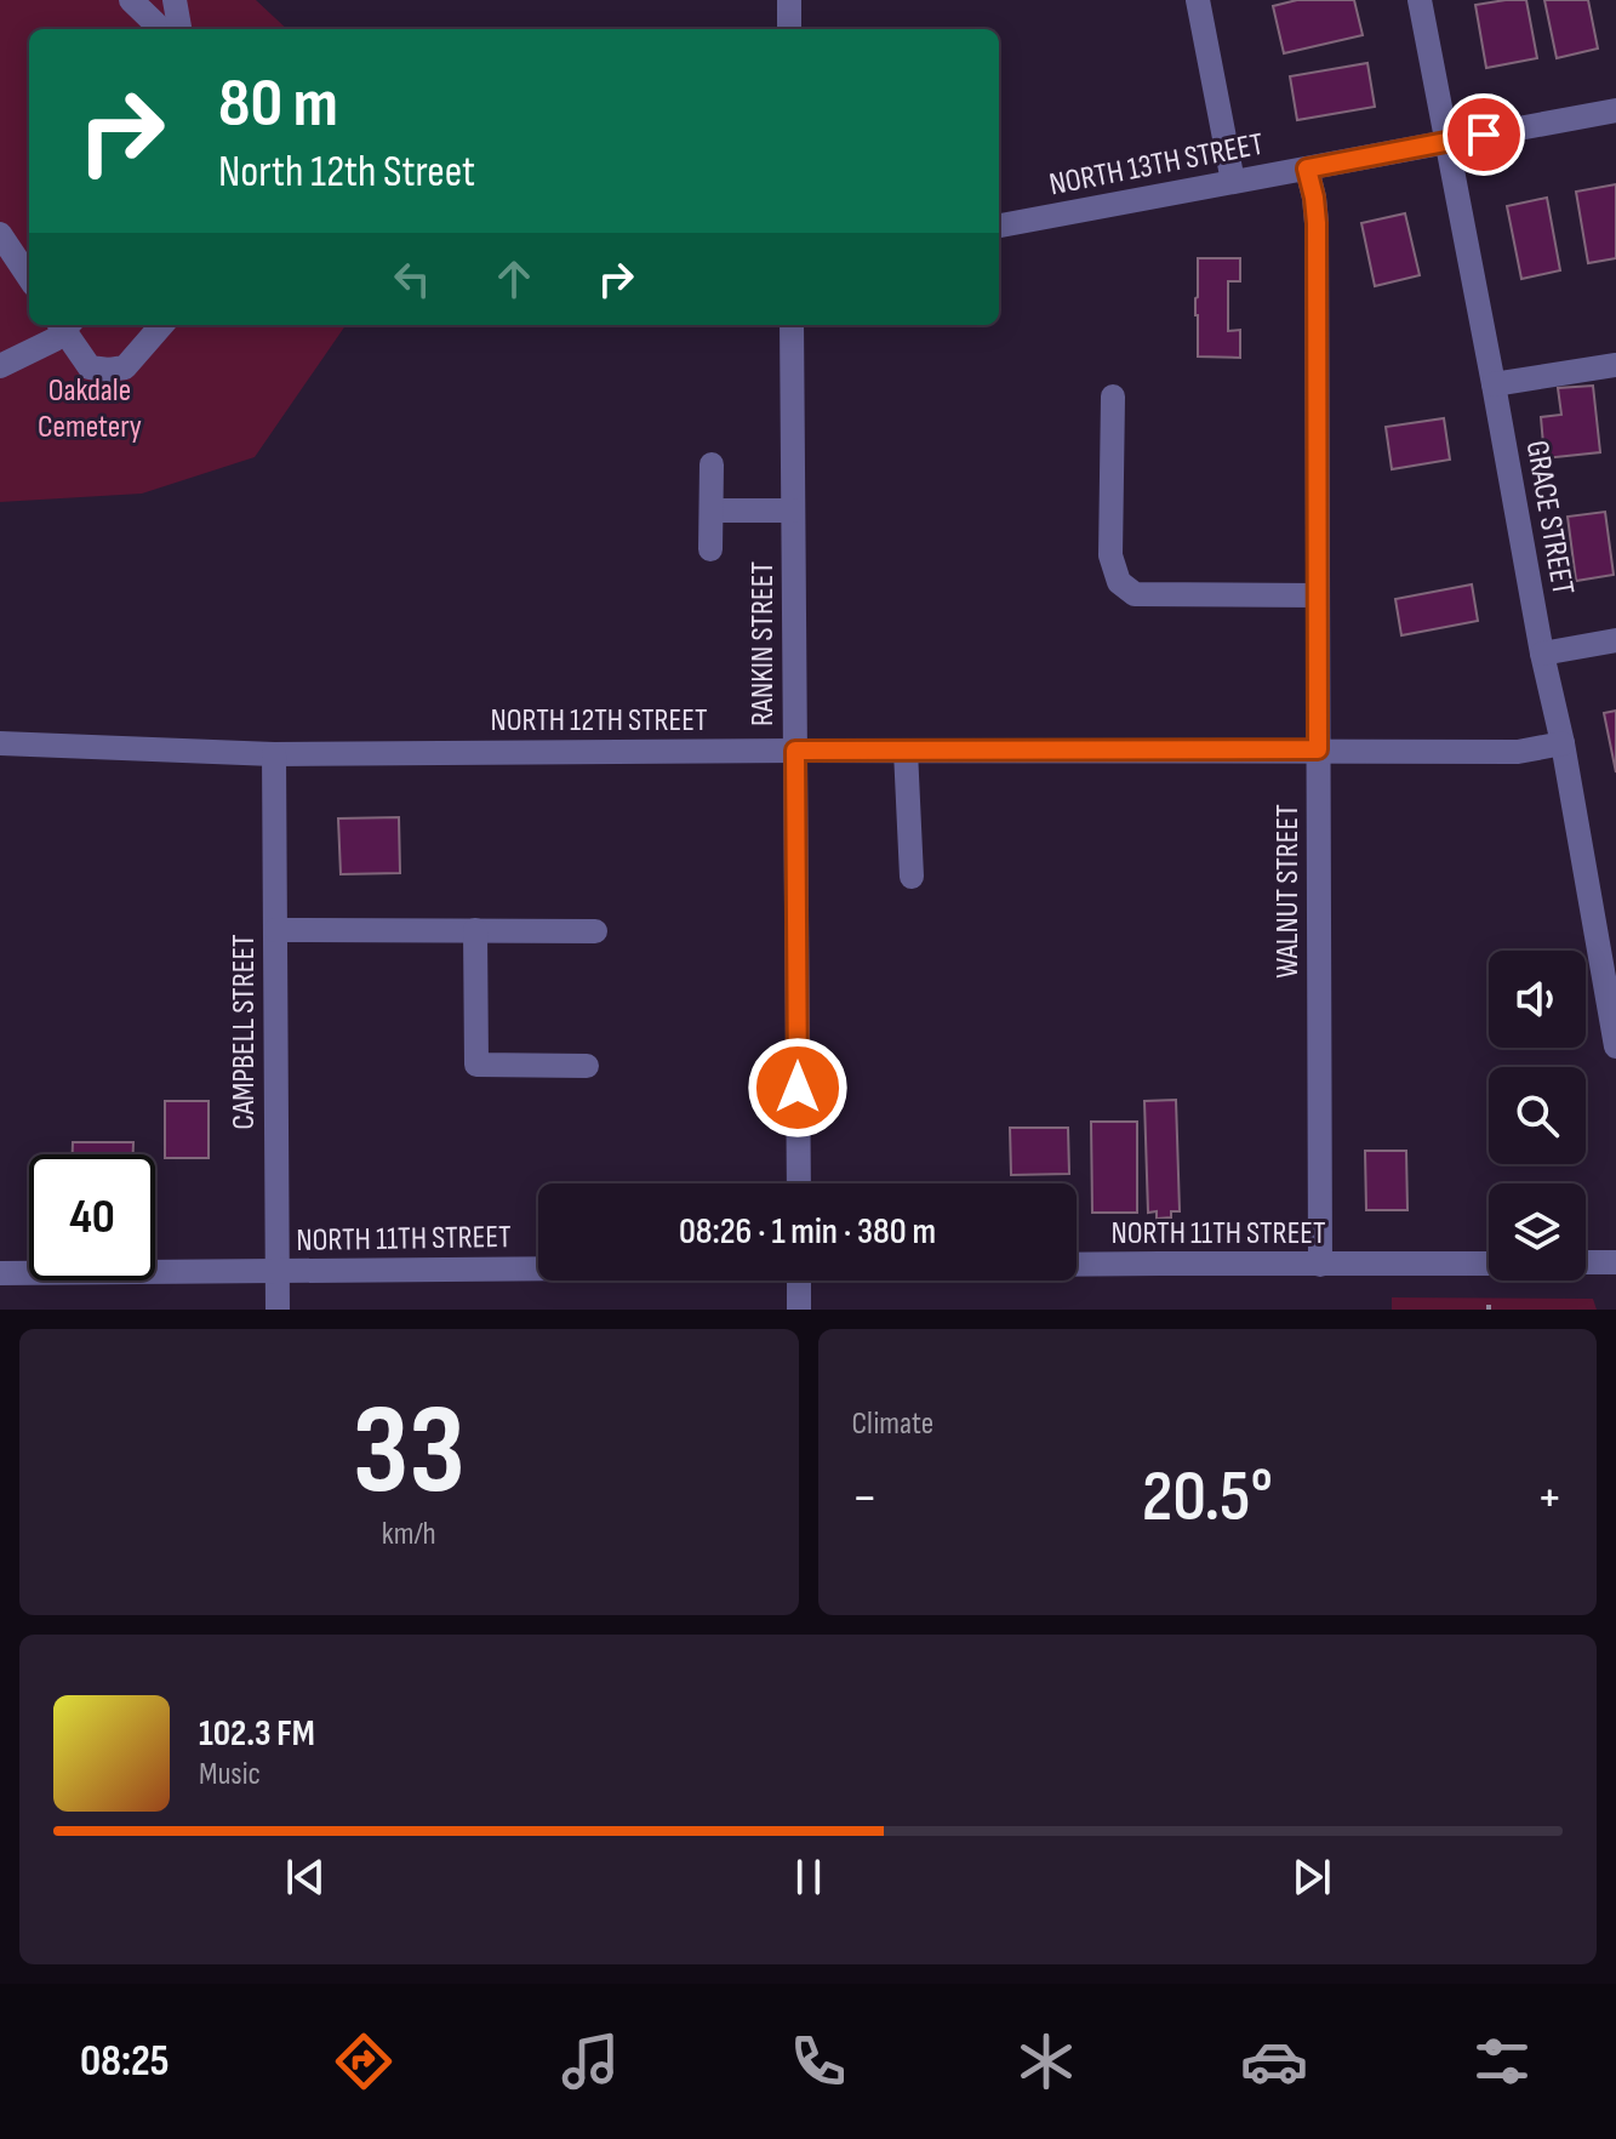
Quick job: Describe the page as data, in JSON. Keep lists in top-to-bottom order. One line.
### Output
{"streets":{"street":["NORTH 13TH STREET","GRACE STREET","RANKIN STREET","NORTH 12TH STREET","WALNUT STREET","CAMPBELL STREET","NORTH 11TH STREET"]},"crossings":[["NORTH 13TH STREET","GRACE STREET"],["NORTH 13TH STREET","WALNUT STREET"],["GRACE STREET","NORTH 12TH STREET"],["RANKIN STREET","NORTH 12TH STREET"],["NORTH 12TH STREET","WALNUT STREET"],["NORTH 12TH STREET","CAMPBELL STREET"],["WALNUT STREET","NORTH 11TH STREET"],["CAMPBELL STREET","NORTH 11TH STREET"]],"parks":["Oakdale Cemetery"],"page":{"turn":["80 m","North 12th Street"],"limit":"40","trip":"08:26 · 1 min · 380 m","tile":[["33","km/h"],"Climate"],"heat":["−","20.5°","+"],"song":["102.3 FM","Music"],"tabs":"08:25"}}
